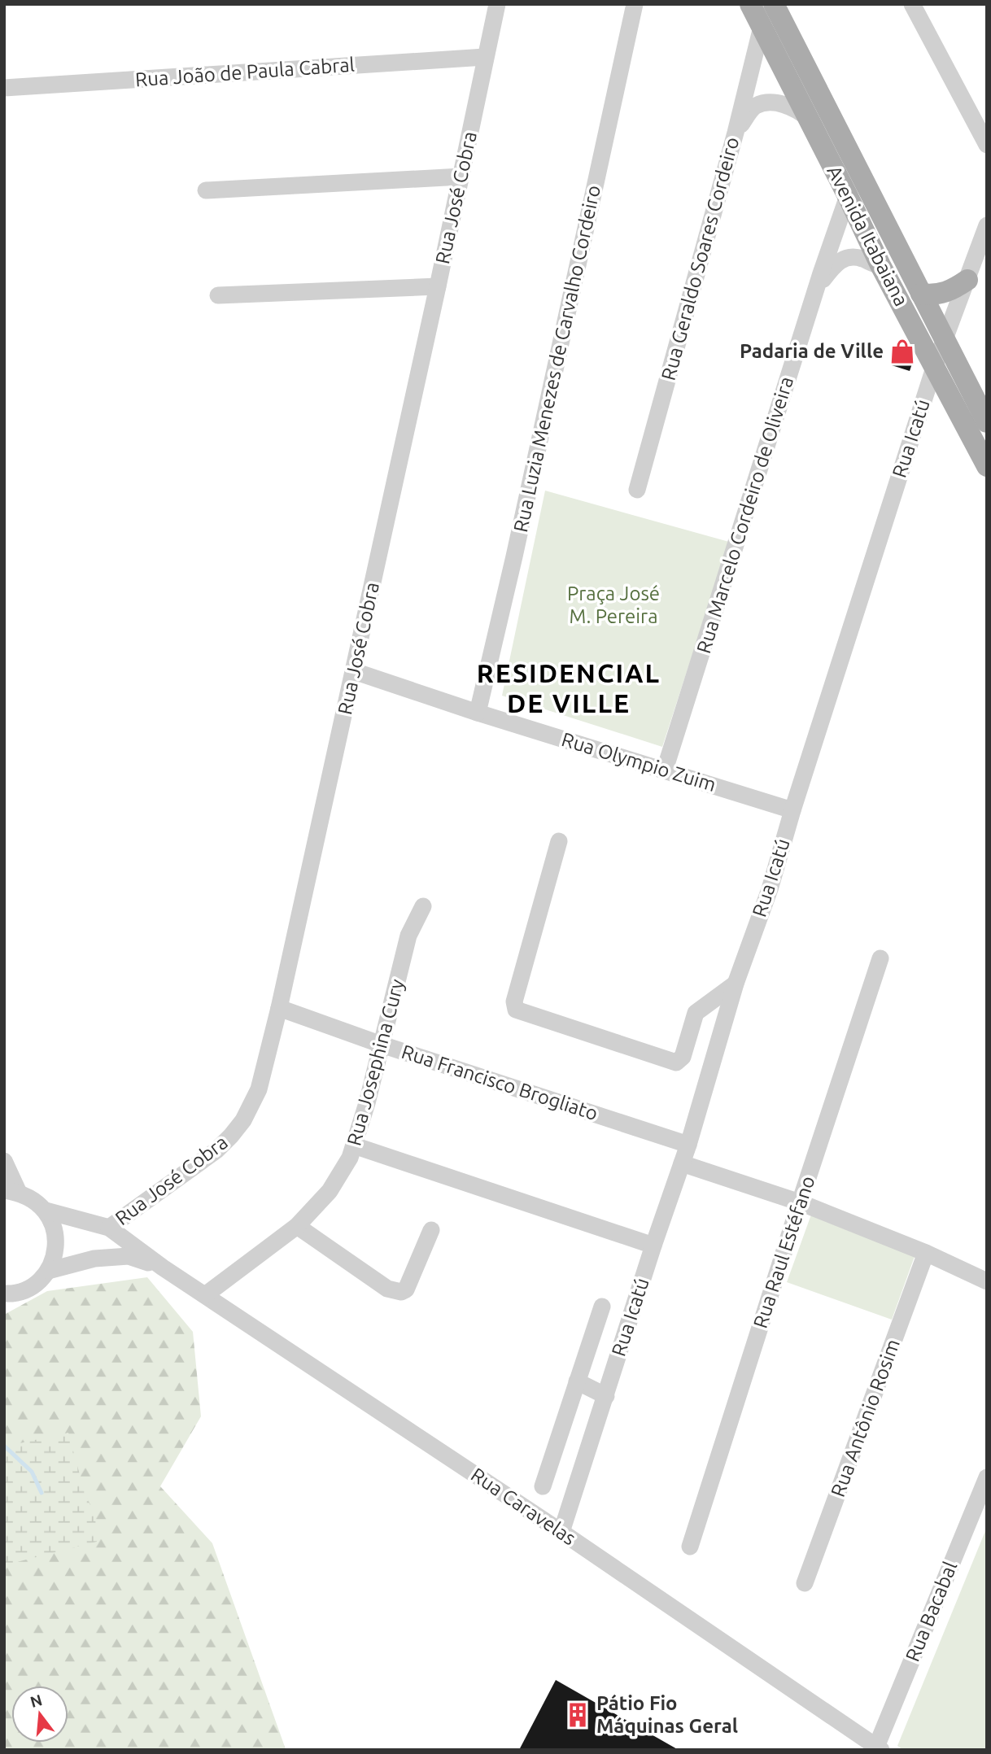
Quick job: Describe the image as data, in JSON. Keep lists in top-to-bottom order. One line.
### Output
{"streets":{"main road":["Avenida Itabaiana"],"street":["Rua João de Paula Cabral","Rua José Cobra","Rua Geraldo Soares Cordeiro","Rua Luzia Menezes de Carvalho Cordeiro","Rua Icatú","Rua Marcelo Cordeiro de Oliveira","Rua Olympio Zuim","Rua Josephina Cury","Rua Francisco Brogliato","Rua Raul Estéfano","Rua Antônio Rosim","Rua Caravelas","Rua Bacabal"]},"crossings":[["Rua João de Paula Cabral","Rua José Cobra"],["Rua José Cobra","Rua Olympio Zuim"],["Rua José Cobra","Rua Francisco Brogliato"],["Avenida Itabaiana","Rua Geraldo Soares Cordeiro"],["Avenida Itabaiana","Rua Icatú"],["Avenida Itabaiana","Rua Marcelo Cordeiro de Oliveira"],["Rua Luzia Menezes de Carvalho Cordeiro","Rua Olympio Zuim"],["Rua Icatú","Rua Olympio Zuim"],["Rua Icatú","Rua Francisco Brogliato"],["Rua Icatú","Rua Caravelas"],["Rua Marcelo Cordeiro de Oliveira","Rua Olympio Zuim"],["Rua Josephina Cury","Rua Francisco Brogliato"],["Rua Josephina Cury","Rua Caravelas"],["Rua Caravelas","Rua Bacabal"]],"districts":["RESIDENCIAL DE VILLE"],"parks":["Praça José M. Pereira"],"places":{"shop":["Padaria de Ville"],"building":["Pátio Fio Máquinas Geral"]},"north":"top"}
